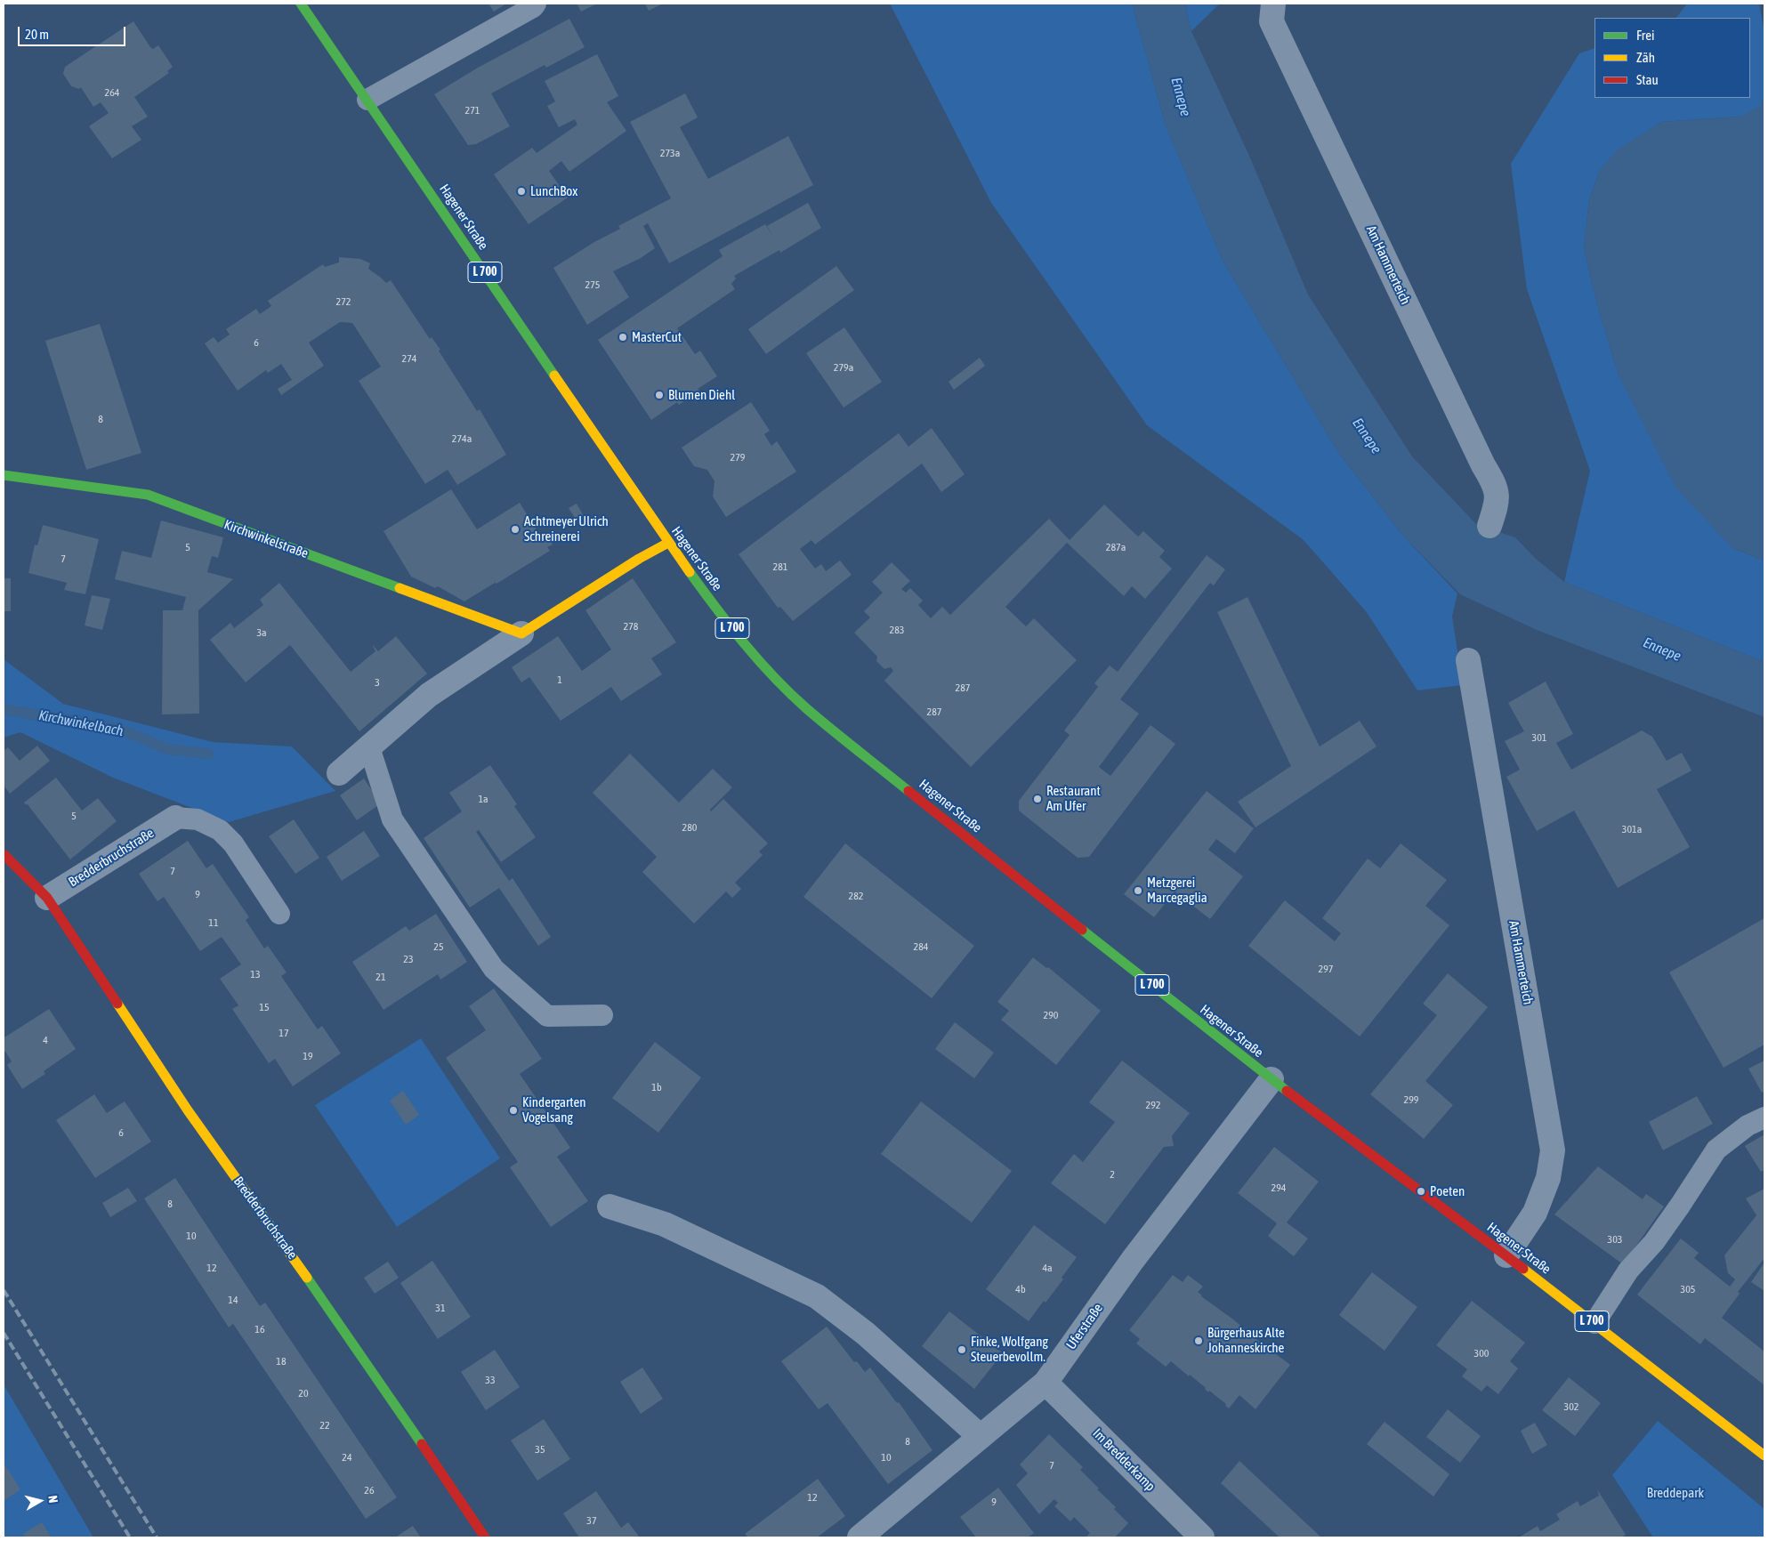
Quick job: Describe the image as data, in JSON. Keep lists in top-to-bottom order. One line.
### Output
{"streets":{"main road":["Hagener Straße","L 700","Kirchwinkelstraße","Bredderbruchstraße"],"street":["Am Hammerteich","Uferstraße","Im Bredderkamp"]},"crossings":[["Hagener Straße","Am Hammerteich"],["Hagener Straße","Uferstraße"],["Uferstraße","Im Bredderkamp"]],"water":["Ennepe","Kirchwinkelbach"],"parks":["Breddepark"],"places":["LunchBox","MasterCut","Blumen Diehl","Achtmeyer Ulrich Schreinerei","Restaurant Am Ufer","Metzgerei Marcegaglia","Kindergarten Vogelsang","Poeten","Bürgerhaus Alte Johanneskirche","Finke, Wolfgang Steuerbevollm."],"house_numbers":["264","271","273a","275","272","6","274","279a","8","274a","279","5","287a","7","281","278","283","3a","1","3","287","287","301","1a","5","280","301a","7","9","282","11","25","284","23","297","13","21","15","290","17","4","19","1b","299","292","6","2","294","8","10","303","12","4a","4b","305","14","31","16","300","18","33","20","302","22","8","35","24","10","7","26","12","9","37"],"legend":["Frei","Zäh","Stau"],"scale_bar":"20 m","north":"right"}
